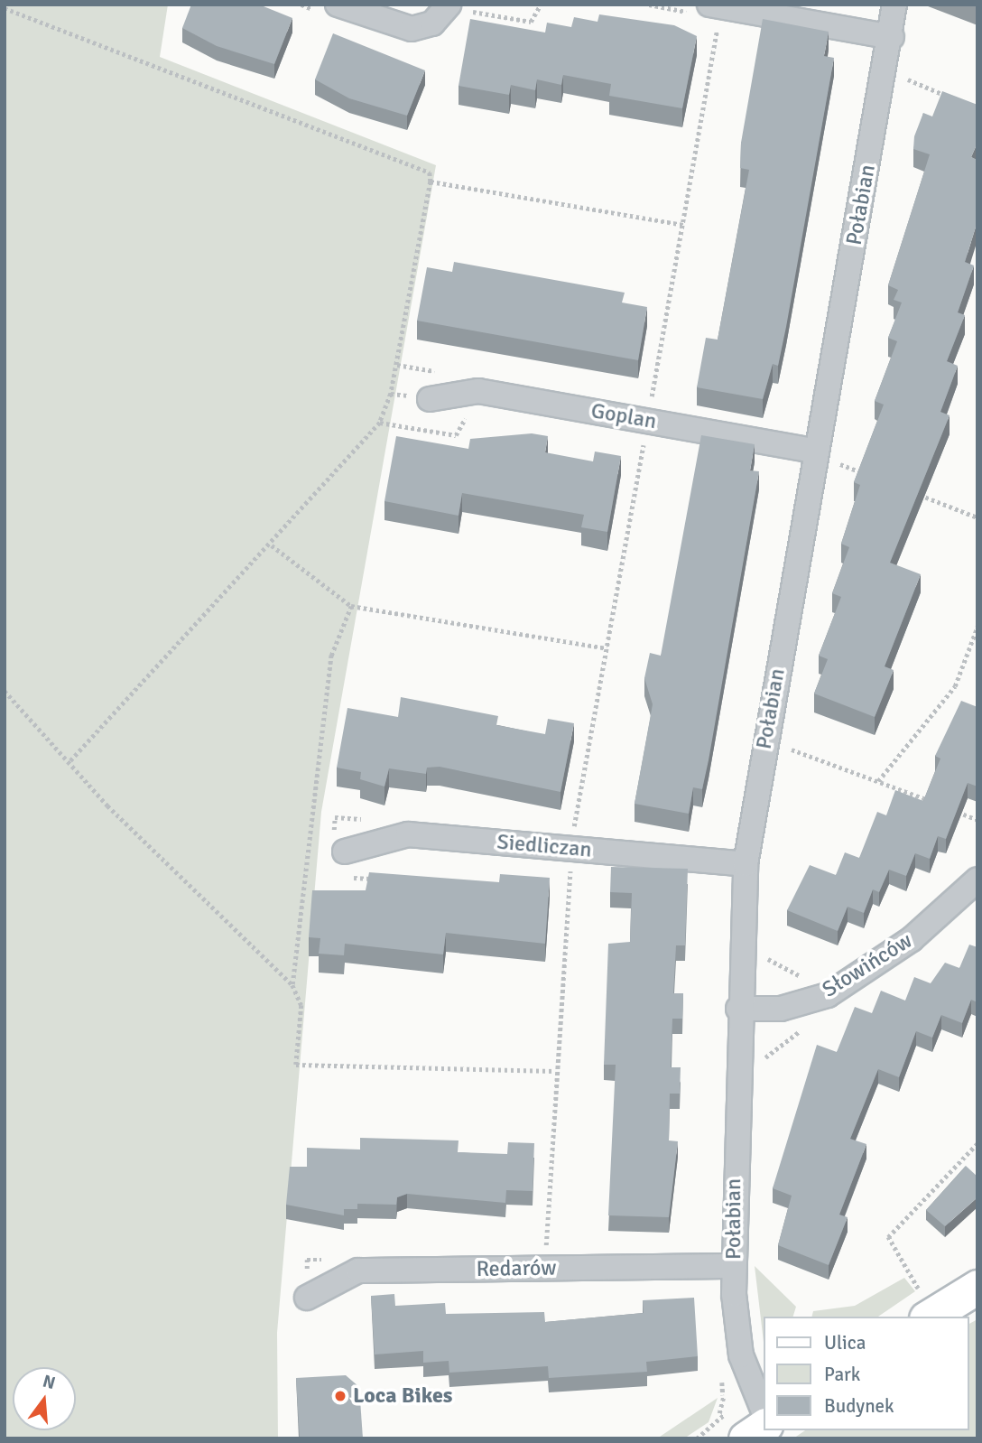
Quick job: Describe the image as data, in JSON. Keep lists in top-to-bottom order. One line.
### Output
{"streets":{"street":["Połabian","Goplan","Siedliczan","Słowińców","Redarów"]},"crossings":[["Połabian","Goplan"],["Połabian","Siedliczan"],["Połabian","Słowińców"],["Połabian","Redarów"]],"places":["Loca Bikes"],"legend":["Ulica","Park","Budynek"],"north":"top"}
